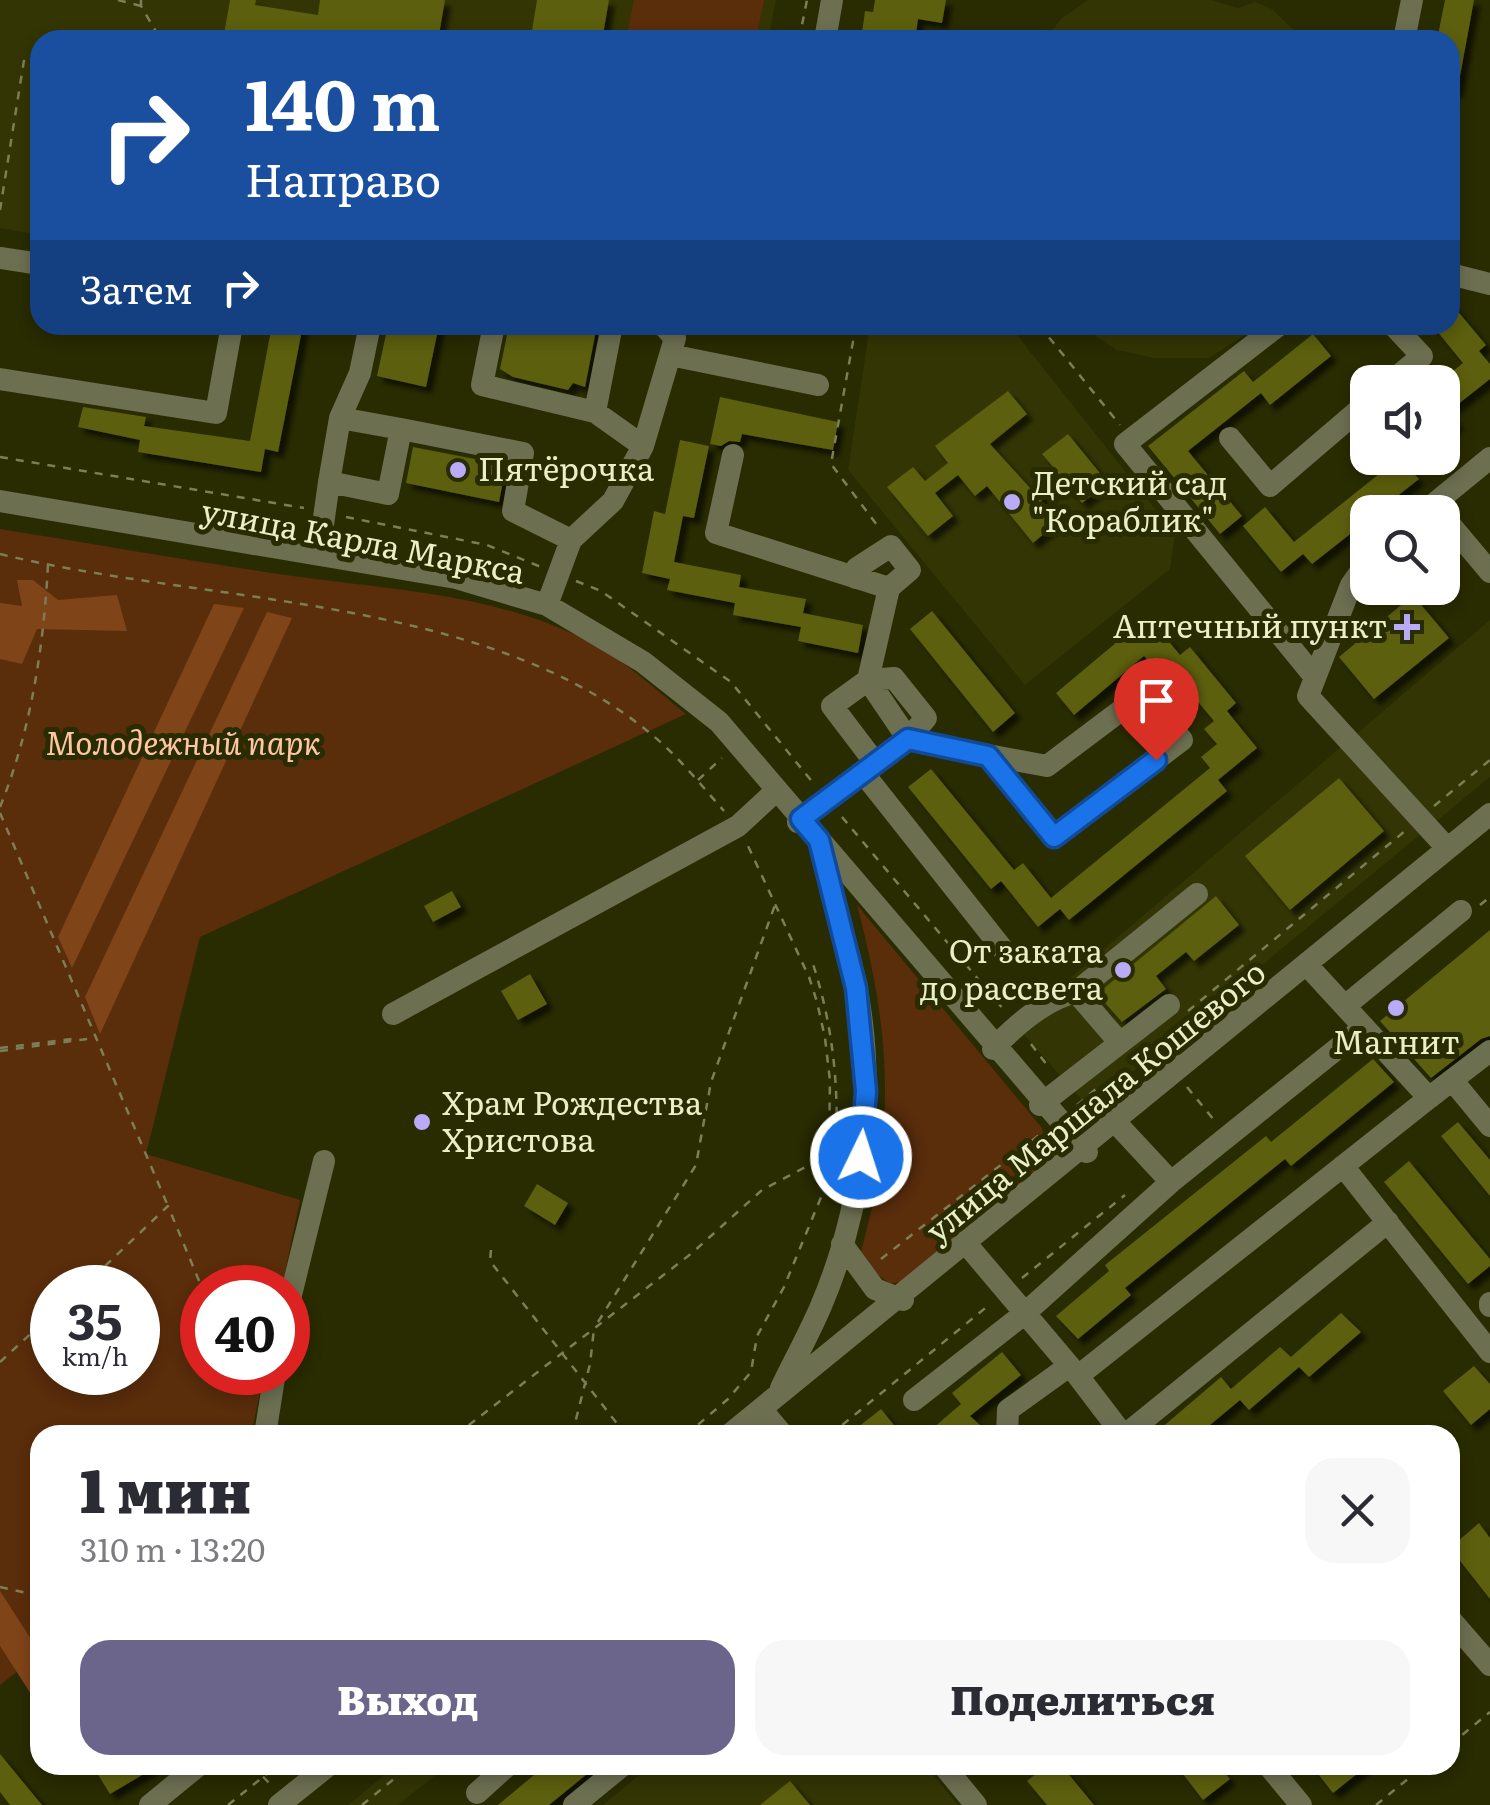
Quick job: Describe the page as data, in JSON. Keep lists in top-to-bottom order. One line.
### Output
{"streets":{"street":["улица Карла Маркса","улица Маршала Кошевого"]},"crossings":[["улица Карла Маркса","улица Маршала Кошевого"]],"parks":["Молодежный парк"],"places":{"other":["Пятёрочка","Детский сад \"Кораблик\"","От заката до рассвета","Магнит","Храм Рождества Христова"],"health":["Аптечный пункт"]},"page":{"turn":["140 m","Направо"],"then":"Затем","speed":"35 km/h","limit":"40","heading":["1 мин","310 m · 13:20"],"buttons":["Выход","Поделиться"]}}
